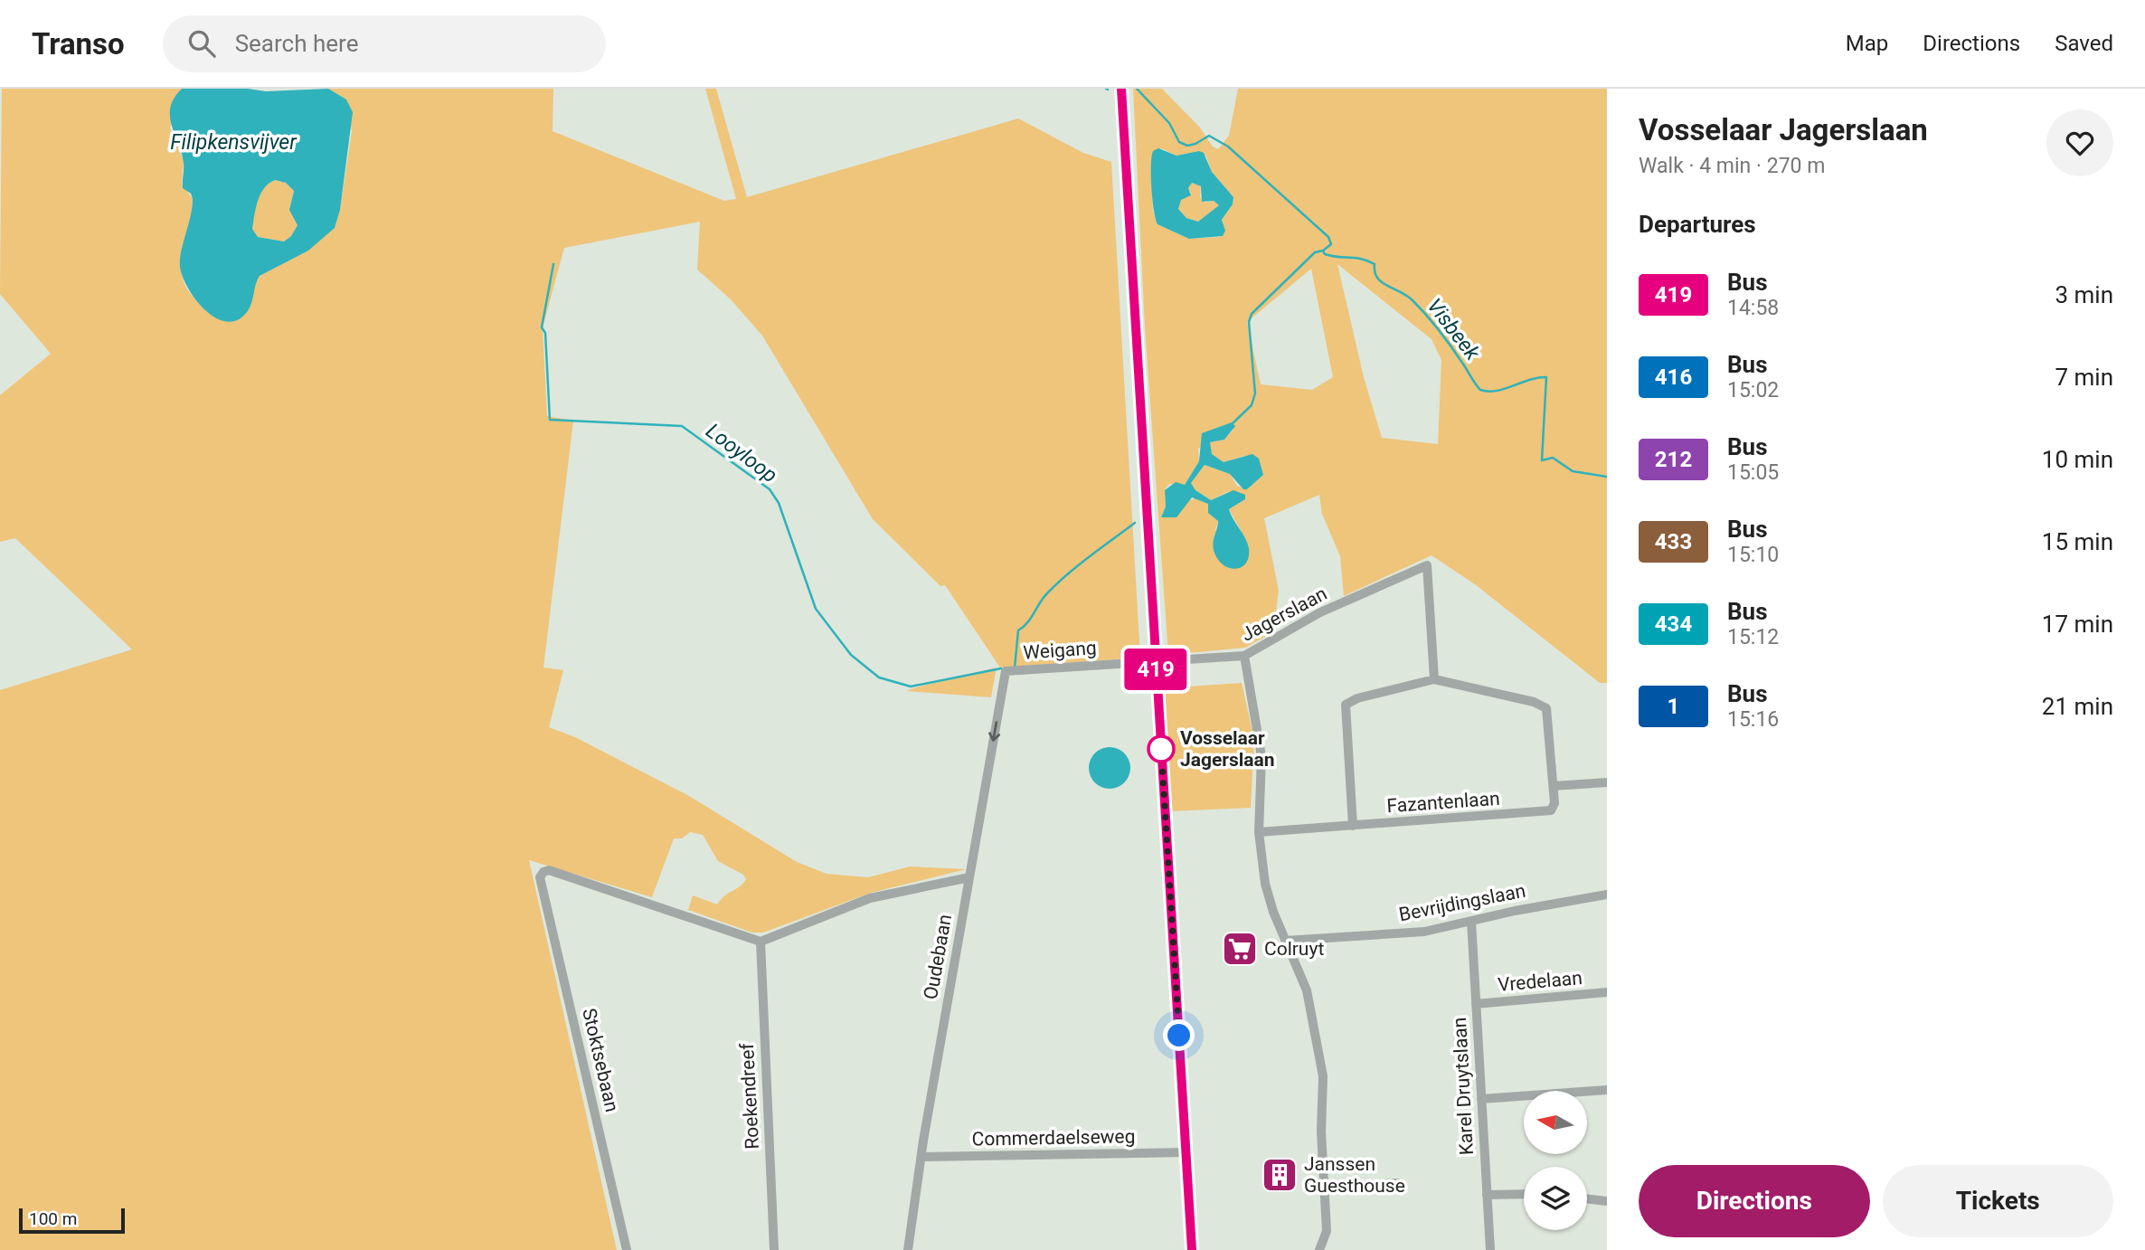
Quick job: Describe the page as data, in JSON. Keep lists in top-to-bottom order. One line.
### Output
{"streets":{"street":["Jagerslaan","Weigang","Fazantenlaan","Bevrijdingslaan","Oudebaan","Vredelaan","Stoktsebaan","Karel Druytslaan","Roekendreef","Commerdaelseweg"]},"crossings":[["Jagerslaan","Weigang"],["Weigang","Oudebaan"],["Bevrijdingslaan","Karel Druytslaan"],["Oudebaan","Commerdaelseweg"],["Vredelaan","Karel Druytslaan"],["Stoktsebaan","Roekendreef"]],"one_way":["Oudebaan"],"water":["Filipkensvijver","Visbeek","Looyloop"],"places":{"other":["Vosselaar Jagerslaan"],"supermarket":["Colruyt"],"building":["Janssen Guesthouse"]},"lines":["bus line 419"],"scale_bar":"100 m","north":"left","page":{"header":"Transo","search":"Search here","nav":["Map","Directions","Saved"],"on_map":"419","heading":[["Vosselaar Jagerslaan","Walk · 4 min · 270 m"],"Departures"],"list":[{"mark":"419","name":"Bus","note":"14:58","value":"3 min"},{"mark":"416","name":"Bus","note":"15:02","value":"7 min"},{"mark":"212","name":"Bus","note":"15:05","value":"10 min"},{"mark":"433","name":"Bus","note":"15:10","value":"15 min"},{"mark":"434","name":"Bus","note":"15:12","value":"17 min"},{"mark":"1","name":"Bus","note":"15:16","value":"21 min"}],"buttons":["Directions","Tickets"],"scale":"100 m"}}
